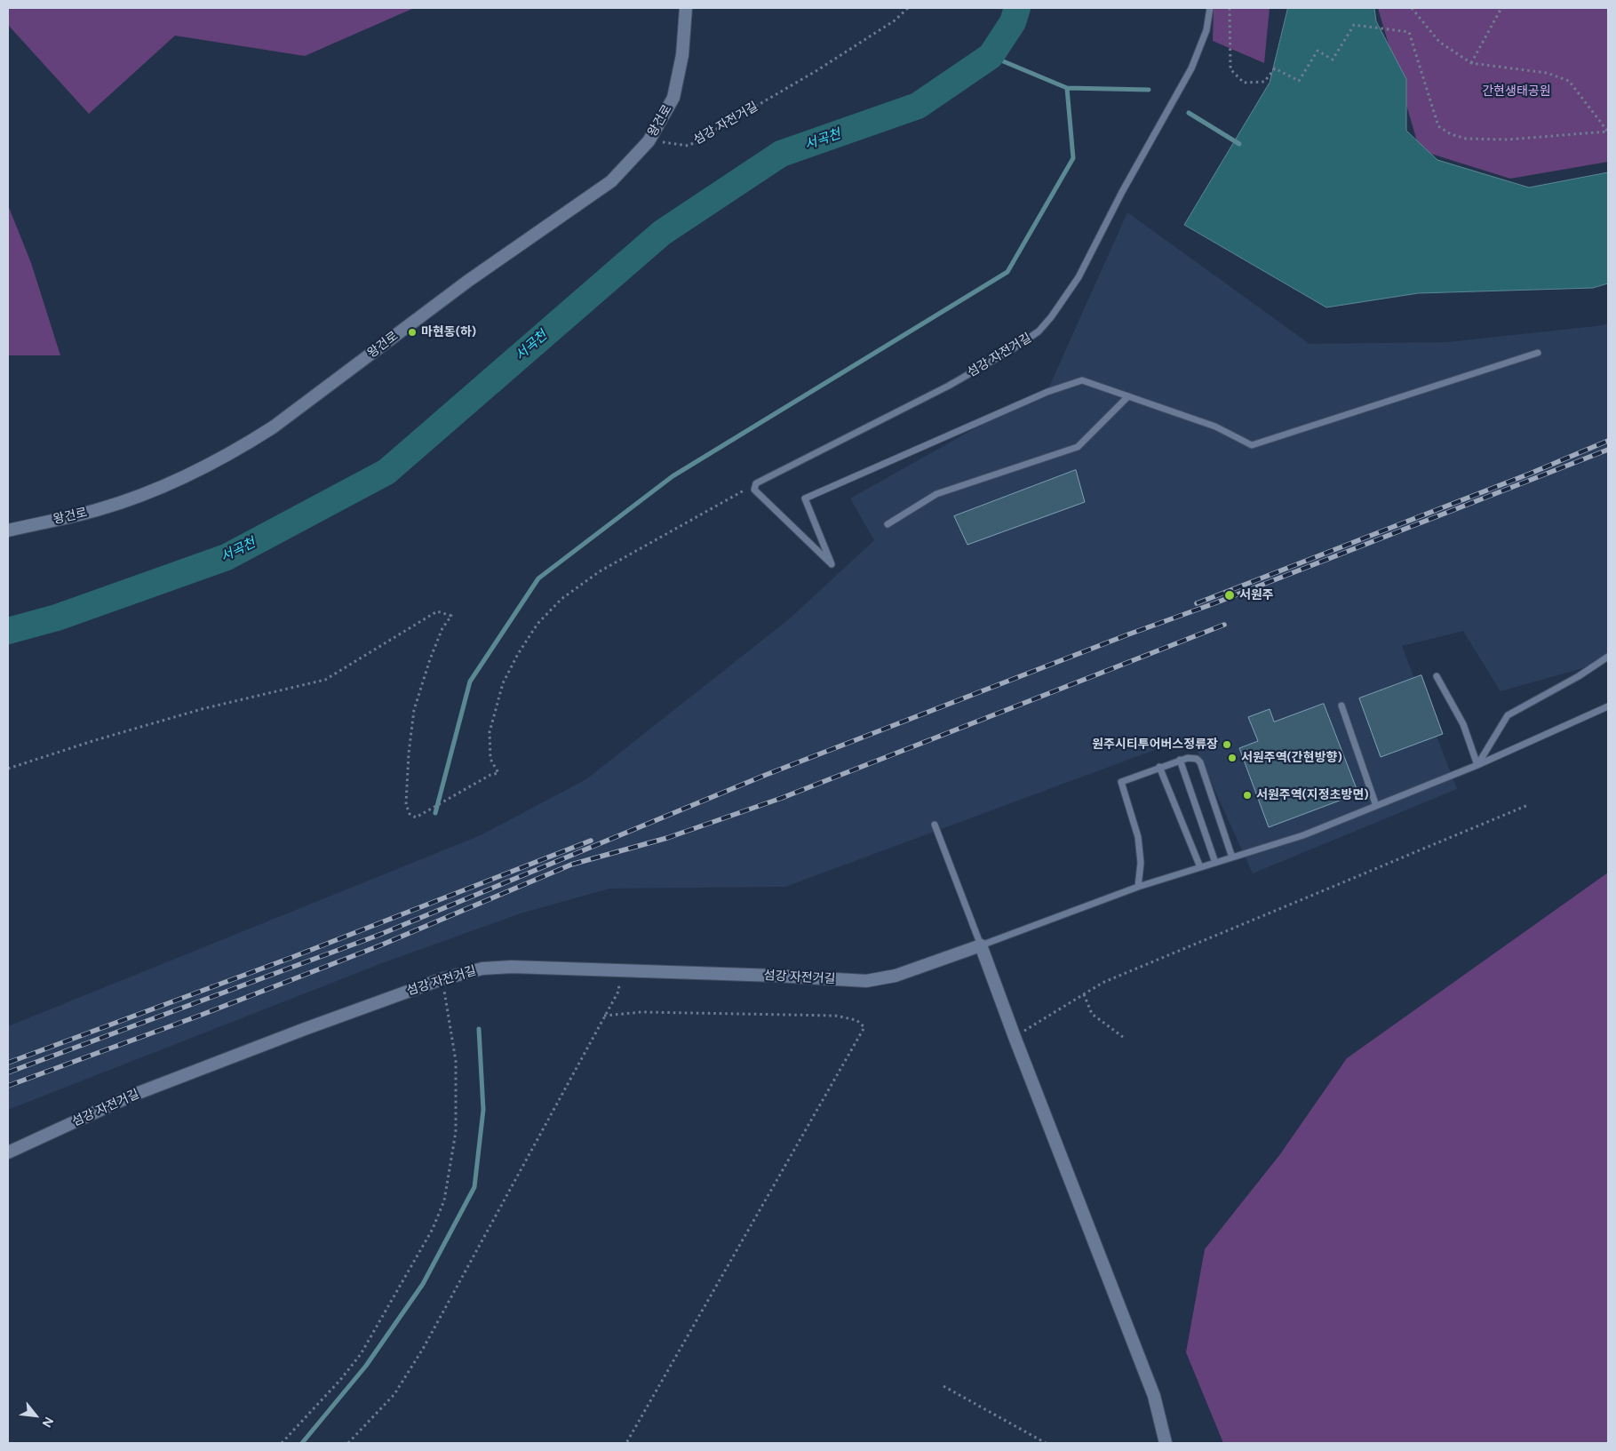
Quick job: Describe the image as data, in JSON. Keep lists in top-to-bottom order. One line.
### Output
{"streets":{"street":["왕건로","섬강 자전거길"]},"crossings":[["왕건로","섬강 자전거길"]],"water":["서곡천"],"parks":["간현생태공원"],"places":["마현동(하)","서원주","원주시티투어버스정류장","서원주역(간현방향)","서원주역(지정초방면)"],"north":"bottom right"}
